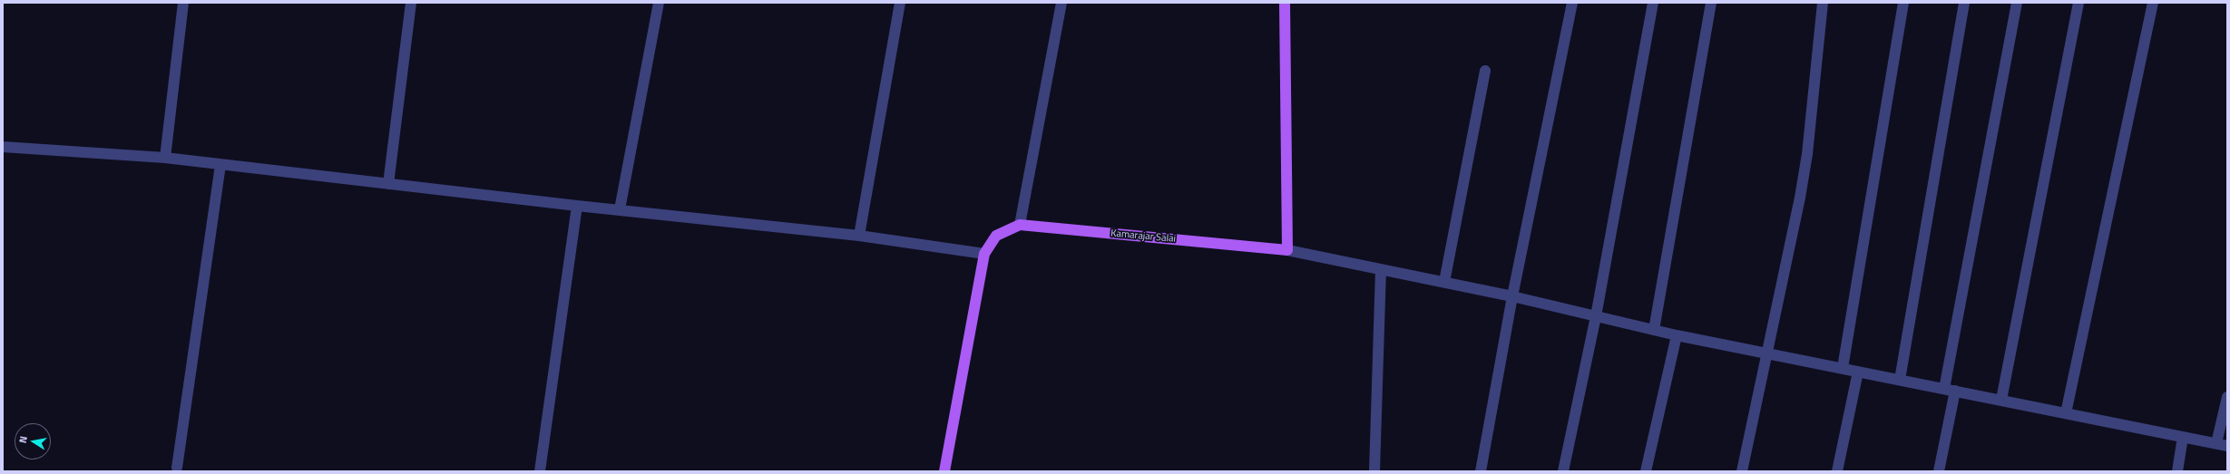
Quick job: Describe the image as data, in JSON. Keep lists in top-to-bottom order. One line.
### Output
{"streets":{"main road":["Kamarajar Salai"]},"north":"left"}
